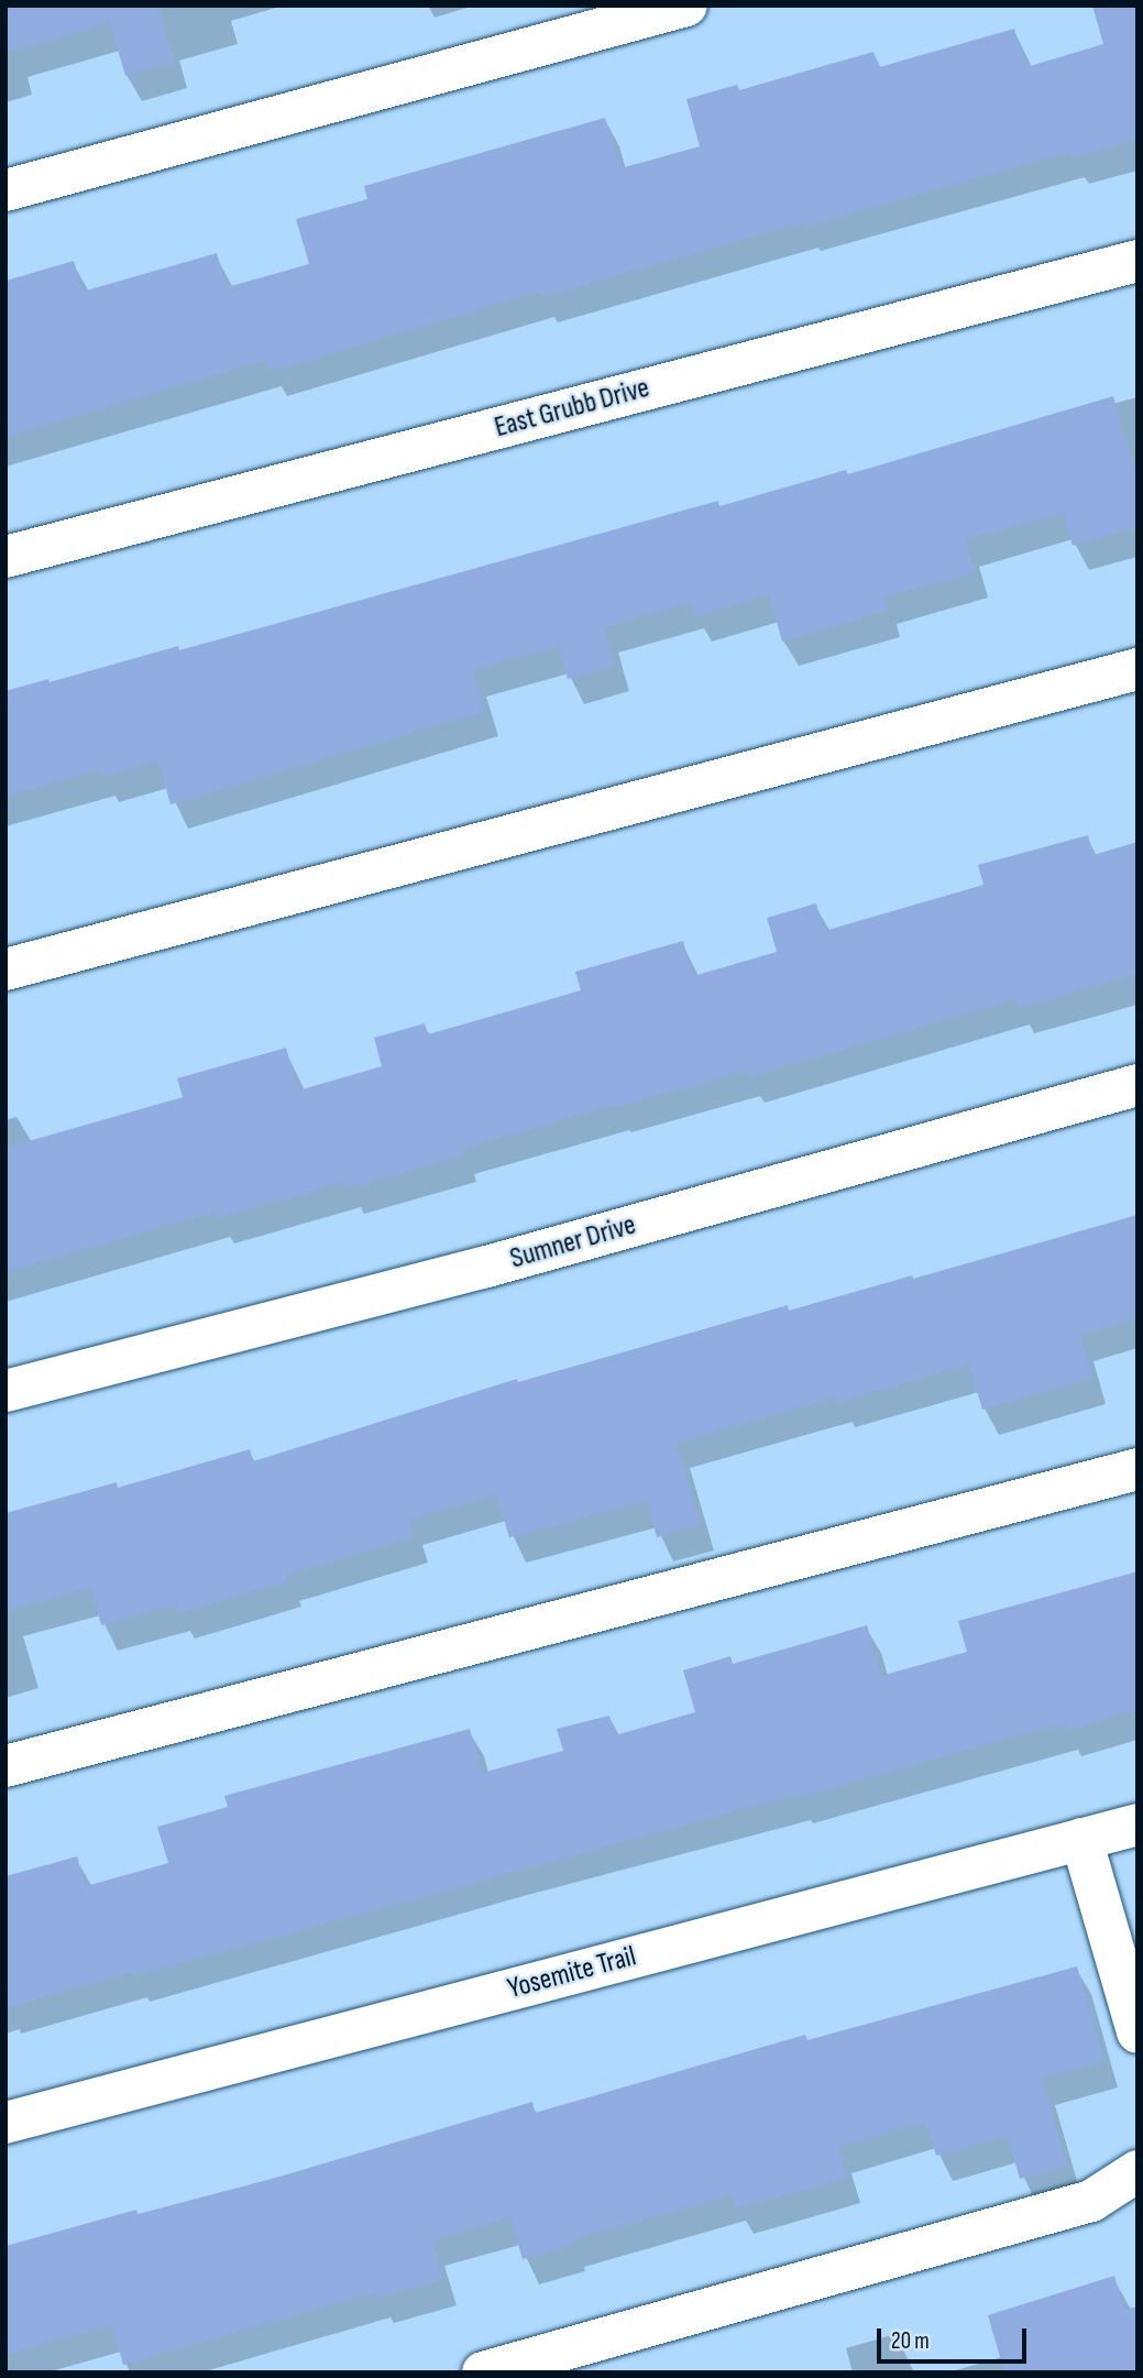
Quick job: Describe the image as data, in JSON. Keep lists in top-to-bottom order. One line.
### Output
{"streets":{"street":["East Grubb Drive","Sumner Drive","Yosemite Trail"]},"scale_bar":"20 m"}
